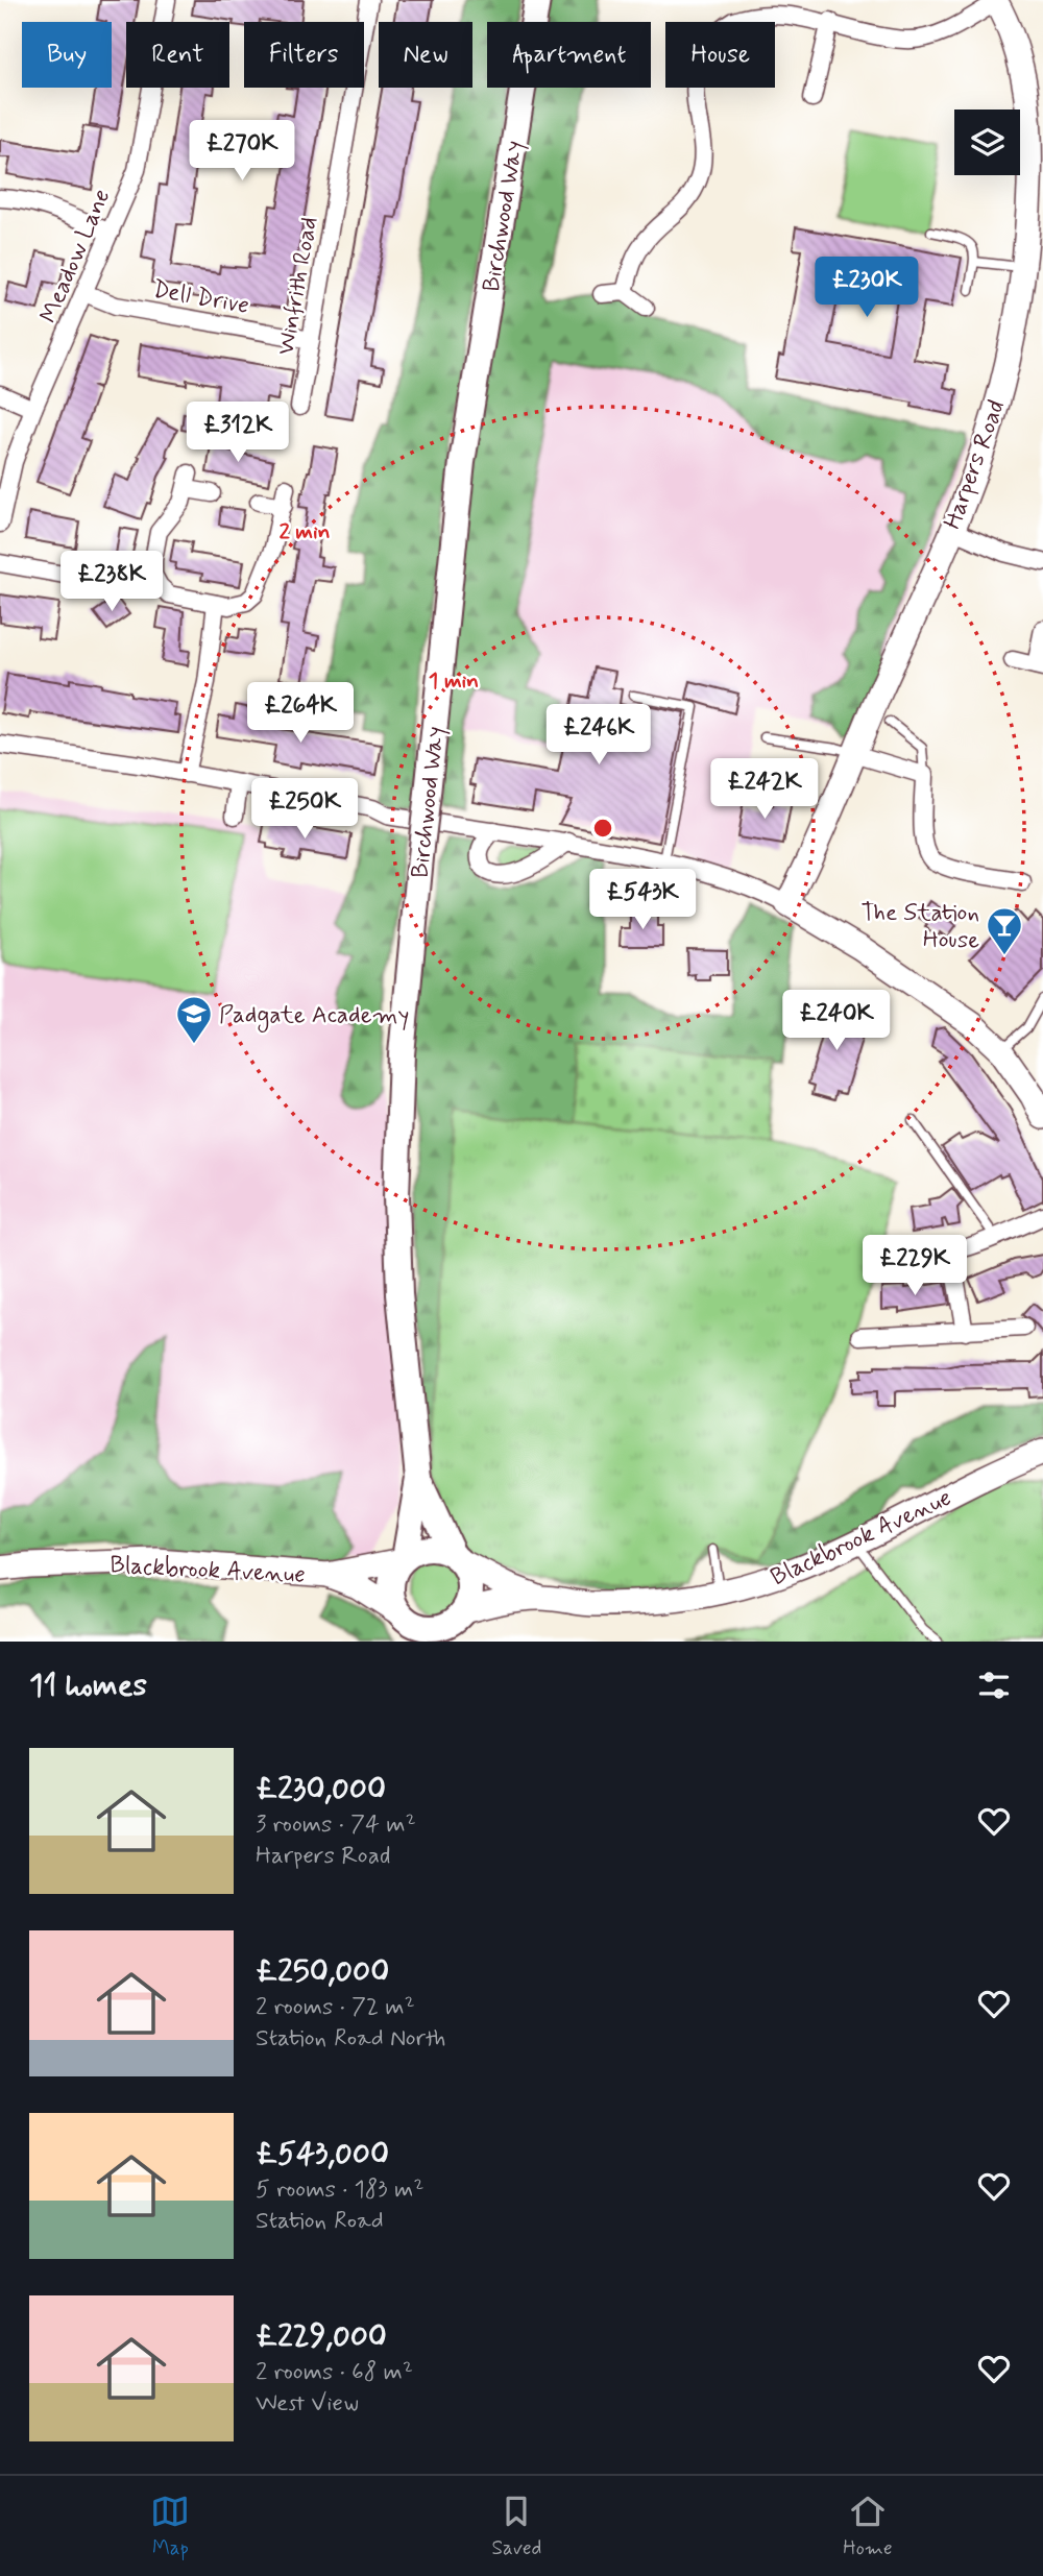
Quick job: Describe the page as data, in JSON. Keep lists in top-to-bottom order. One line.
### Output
{"streets":{"main road":["Birchwood Way"],"street":["Meadow Lane","Winfrith Road","Dell Drive","Harpers Road","Blackbrook Avenue"]},"crossings":[["Birchwood Way","Blackbrook Avenue"],["Meadow Lane","Dell Drive"],["Winfrith Road","Dell Drive"]],"places":{"bar":["The Station House"],"school or university":["Padgate Academy"]},"page":{"chip":["Buy","Rent","Filters","New","Apartment","House"],"price":["£270K","£230K","£312K","£238K","£264K","£246K","£242K","£250K","£543K","£240K","£229K"],"heading":"11 homes","list":[{"name":"£230,000","note":"3 rooms · 74 m² · Harpers Road"},{"name":"£250,000","note":"2 rooms · 72 m² · Station Road North"},{"name":"£543,000","note":"5 rooms · 183 m² · Station Road"},{"name":"£229,000","note":"2 rooms · 68 m² · West View"}],"tabs":["Map","Saved","Home"]},"rings":["2 min","1 min"]}
